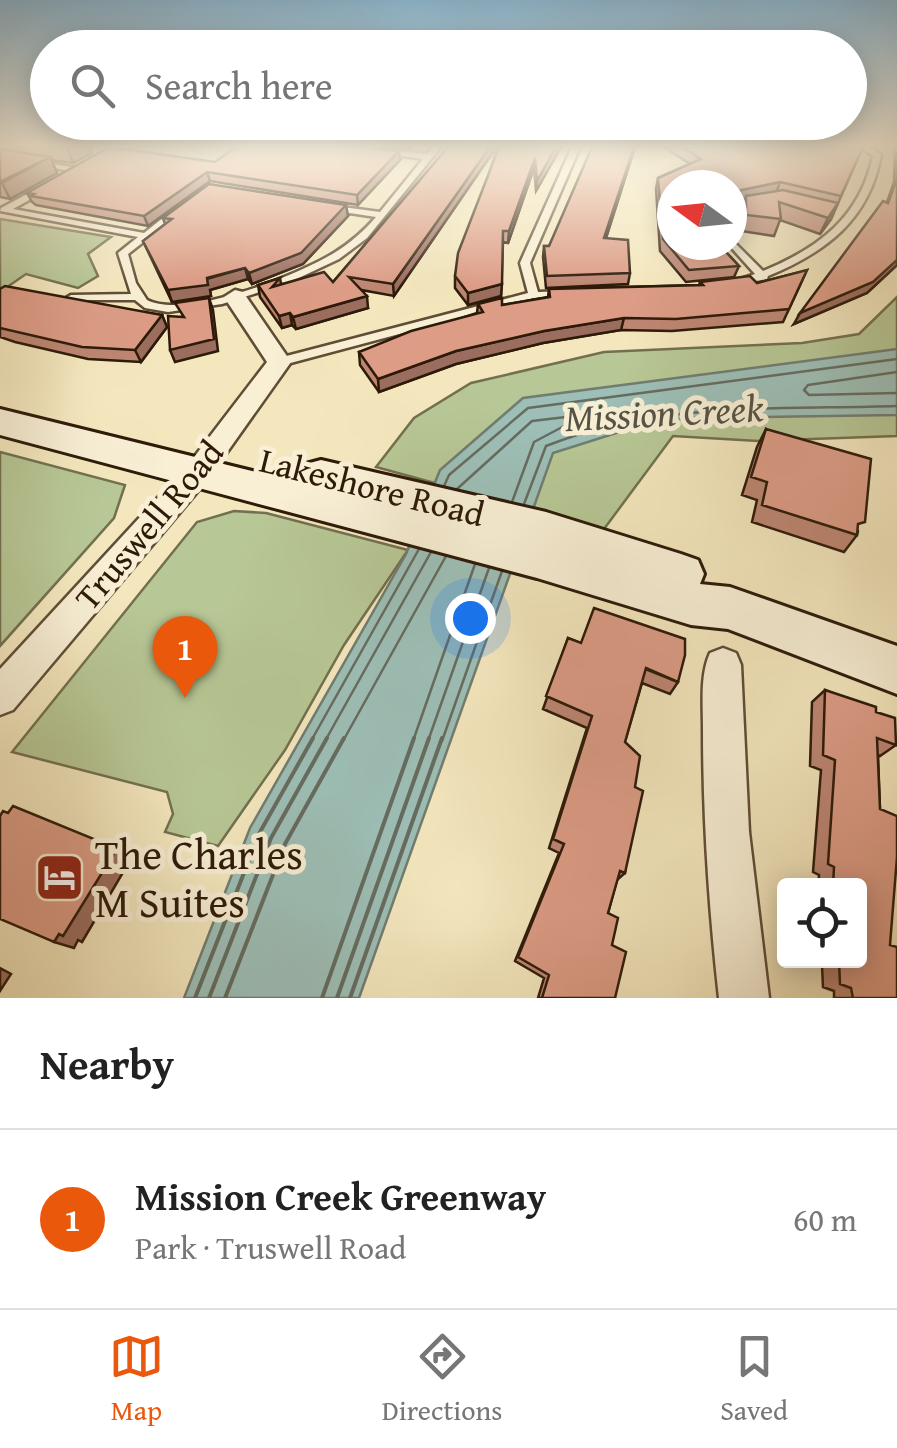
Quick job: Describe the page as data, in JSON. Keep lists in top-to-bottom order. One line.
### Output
{"streets":{"main road":["Lakeshore Road"],"street":["Truswell Road"]},"crossings":[["Lakeshore Road","Truswell Road"]],"water":["Mission Creek"],"places":{"hotel":["The Charles M Suites"]},"north":"left","page":{"search":"Search here","pins":"1","heading":"Nearby","list":[{"mark":"1","name":"Mission Creek Greenway","note":"Park · Truswell Road","value":"60 m"}],"nav":["Map","Directions","Saved"]}}
